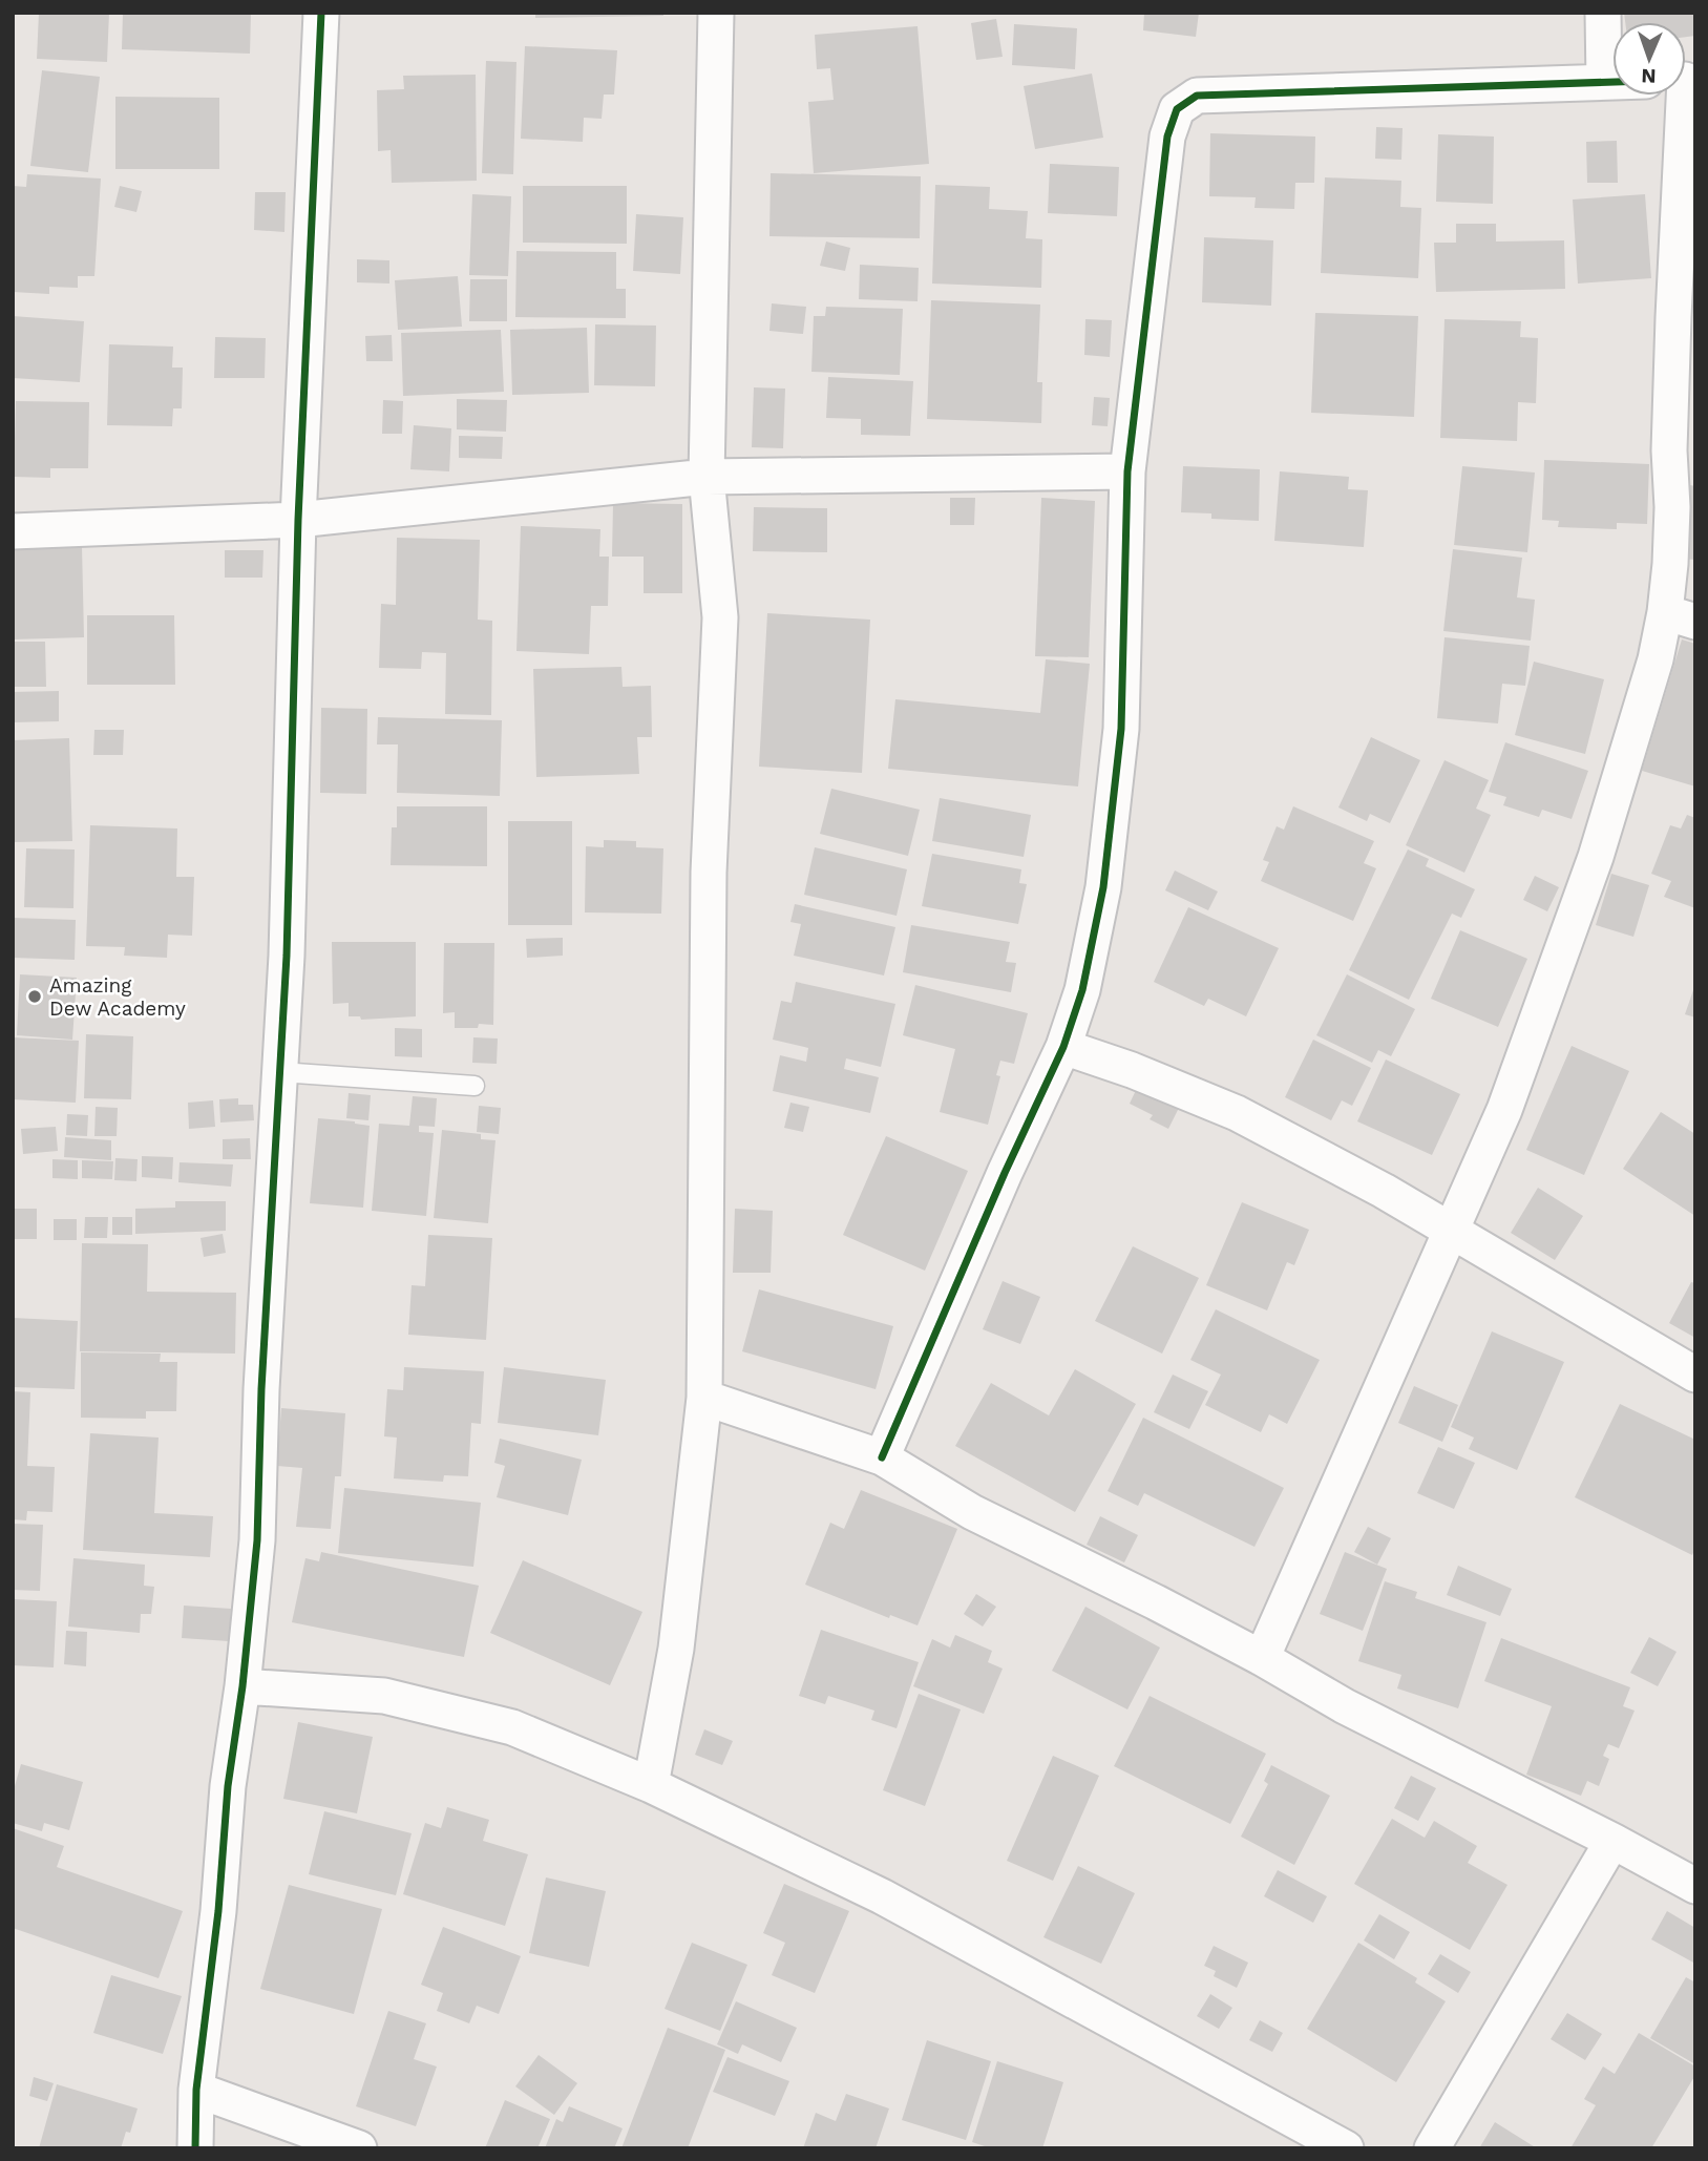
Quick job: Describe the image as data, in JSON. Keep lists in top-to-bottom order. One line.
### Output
{"places":["Amazing Dew Academy"],"north":"bottom"}
